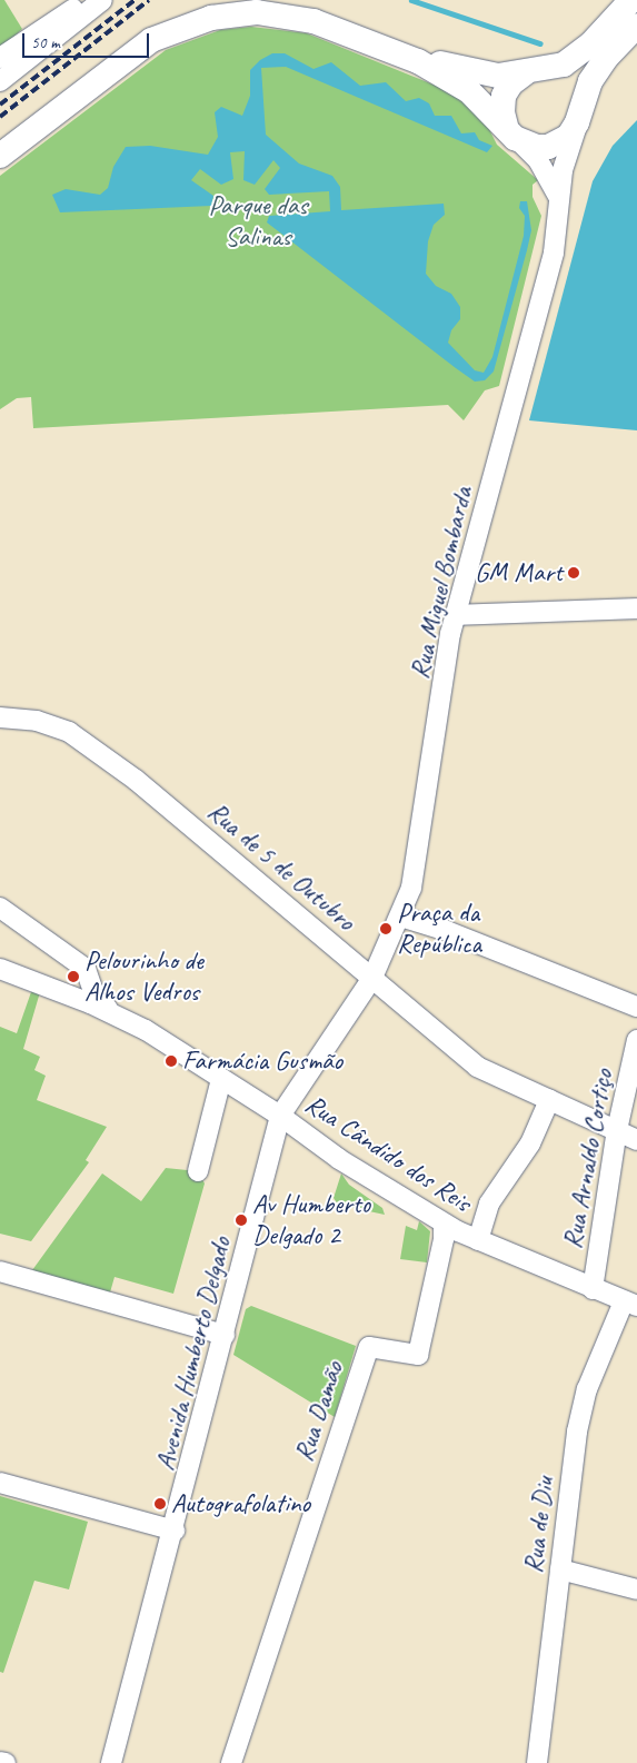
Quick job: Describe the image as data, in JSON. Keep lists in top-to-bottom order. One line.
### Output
{"streets":{"street":["Rua Miguel Bombarda","Rua de 5 de Outubro","Rua Cândido dos Reis","Rua Arnaldo Cortiço","Avenida Humberto Delgado","Rua Damão","Rua de Diu"]},"crossings":[["Rua Miguel Bombarda","Rua de 5 de Outubro"],["Rua Miguel Bombarda","Avenida Humberto Delgado"],["Rua de 5 de Outubro","Rua Arnaldo Cortiço"],["Rua de 5 de Outubro","Avenida Humberto Delgado"],["Rua Cândido dos Reis","Rua Arnaldo Cortiço"],["Rua Cândido dos Reis","Avenida Humberto Delgado"],["Rua Cândido dos Reis","Rua Damão"],["Rua Cândido dos Reis","Rua de Diu"]],"parks":["Parque das Salinas"],"places":["GM Mart","Praça da República","Pelourinho de Alhos Vedros","Farmácia Gusmão","Av Humberto Delgado 2","Autografolatino"],"scale_bar":"50 m"}
